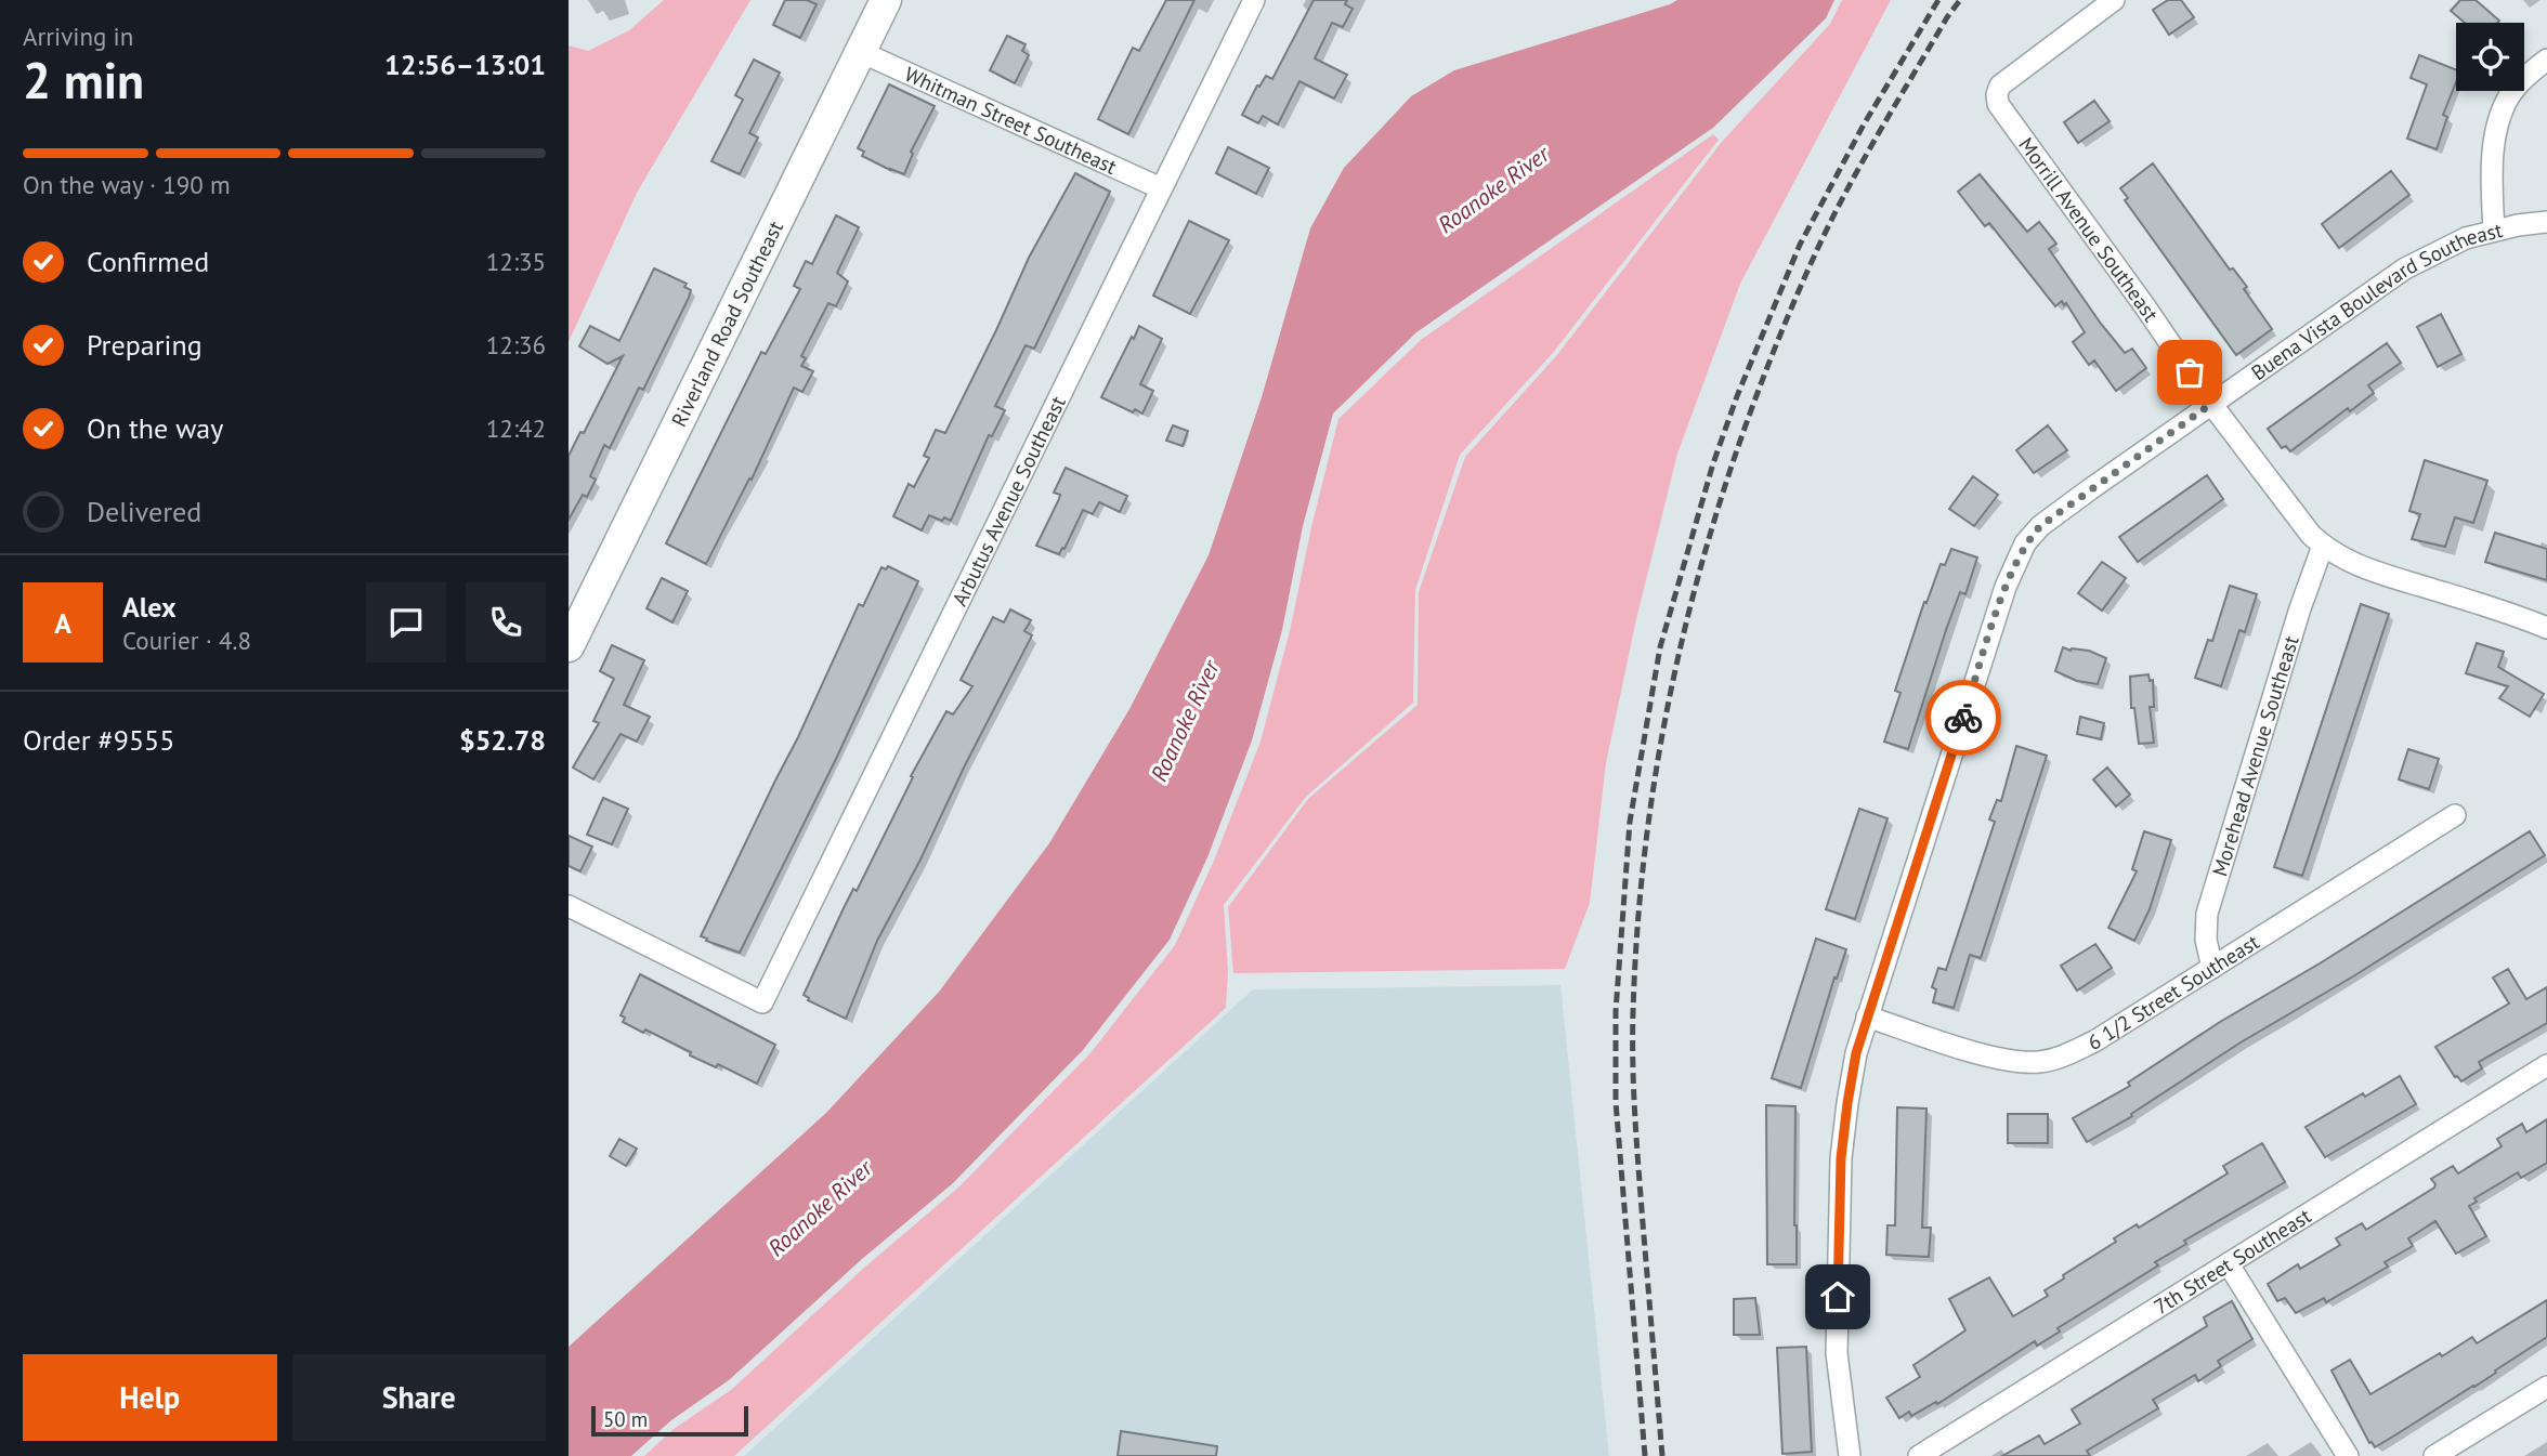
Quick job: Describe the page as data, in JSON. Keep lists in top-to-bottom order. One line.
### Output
{"streets":{"main road":["Riverland Road Southeast"],"street":["Whitman Street Southeast","Morrill Avenue Southeast","Buena Vista Boulevard Southeast","Arbutus Avenue Southeast","Morehead Avenue Southeast","6 1/2 Street Southeast","7th Street Southeast"]},"crossings":[["Whitman Street Southeast","Riverland Road Southeast"],["Whitman Street Southeast","Arbutus Avenue Southeast"],["Morrill Avenue Southeast","Buena Vista Boulevard Southeast"],["Morrill Avenue Southeast","Morehead Avenue Southeast"],["Buena Vista Boulevard Southeast","6 1/2 Street Southeast"],["Morehead Avenue Southeast","6 1/2 Street Southeast"]],"water":["Roanoke River"],"scale_bar":"50 m","page":{"heading":["2 min","Arriving in","12:56–13:01"],"panel":["Alex","Courier · 4.8","Order #9555","$52.78"],"bar":"On the way · 190 m","list":[["Confirmed","12:35"],["Preparing","12:36"],["On the way","12:42"],"Delivered"],"round":"A","buttons":["Help","Share"],"scale":"50 m"}}
